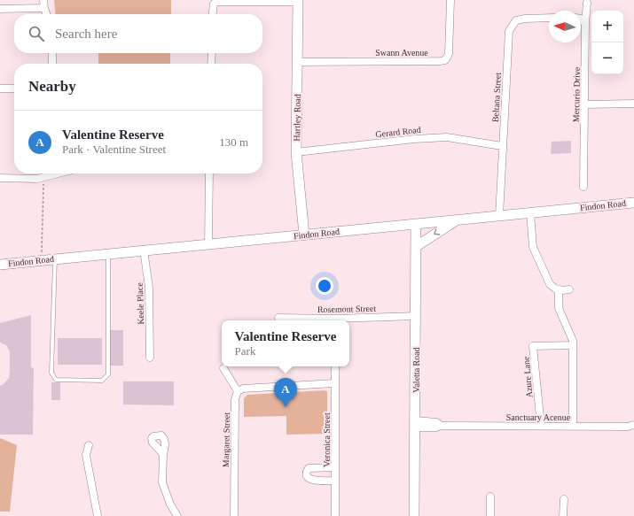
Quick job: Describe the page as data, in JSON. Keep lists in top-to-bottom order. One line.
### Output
{"streets":{"main road":["Hartley Road","Findon Road","Valetta Road"],"street":["Swann Avenue","Mercurio Drive","Beltana Street","Gerard Road","Keele Place","Rosemont Street","Azure Lane","Sanctuary Acenue","Margaret Street","Veronica Street"]},"crossings":[["Swann Avenue","Hartley Road"],["Beltana Street","Gerard Road"],["Beltana Street","Findon Road"],["Hartley Road","Gerard Road"],["Hartley Road","Findon Road"],["Findon Road","Keele Place"],["Findon Road","Valetta Road"],["Rosemont Street","Valetta Road"],["Valetta Road","Sanctuary Acenue"],["Azure Lane","Sanctuary Acenue"]],"north":"left","page":{"map_buttons":["+","−"],"search":"Search here","heading":"Nearby","list":[{"mark":"A","name":"Valentine Reserve","note":"Park · Valentine Street","value":"130 m"}],"popup":["Valentine Reserve","Park"],"pins":"A"}}
